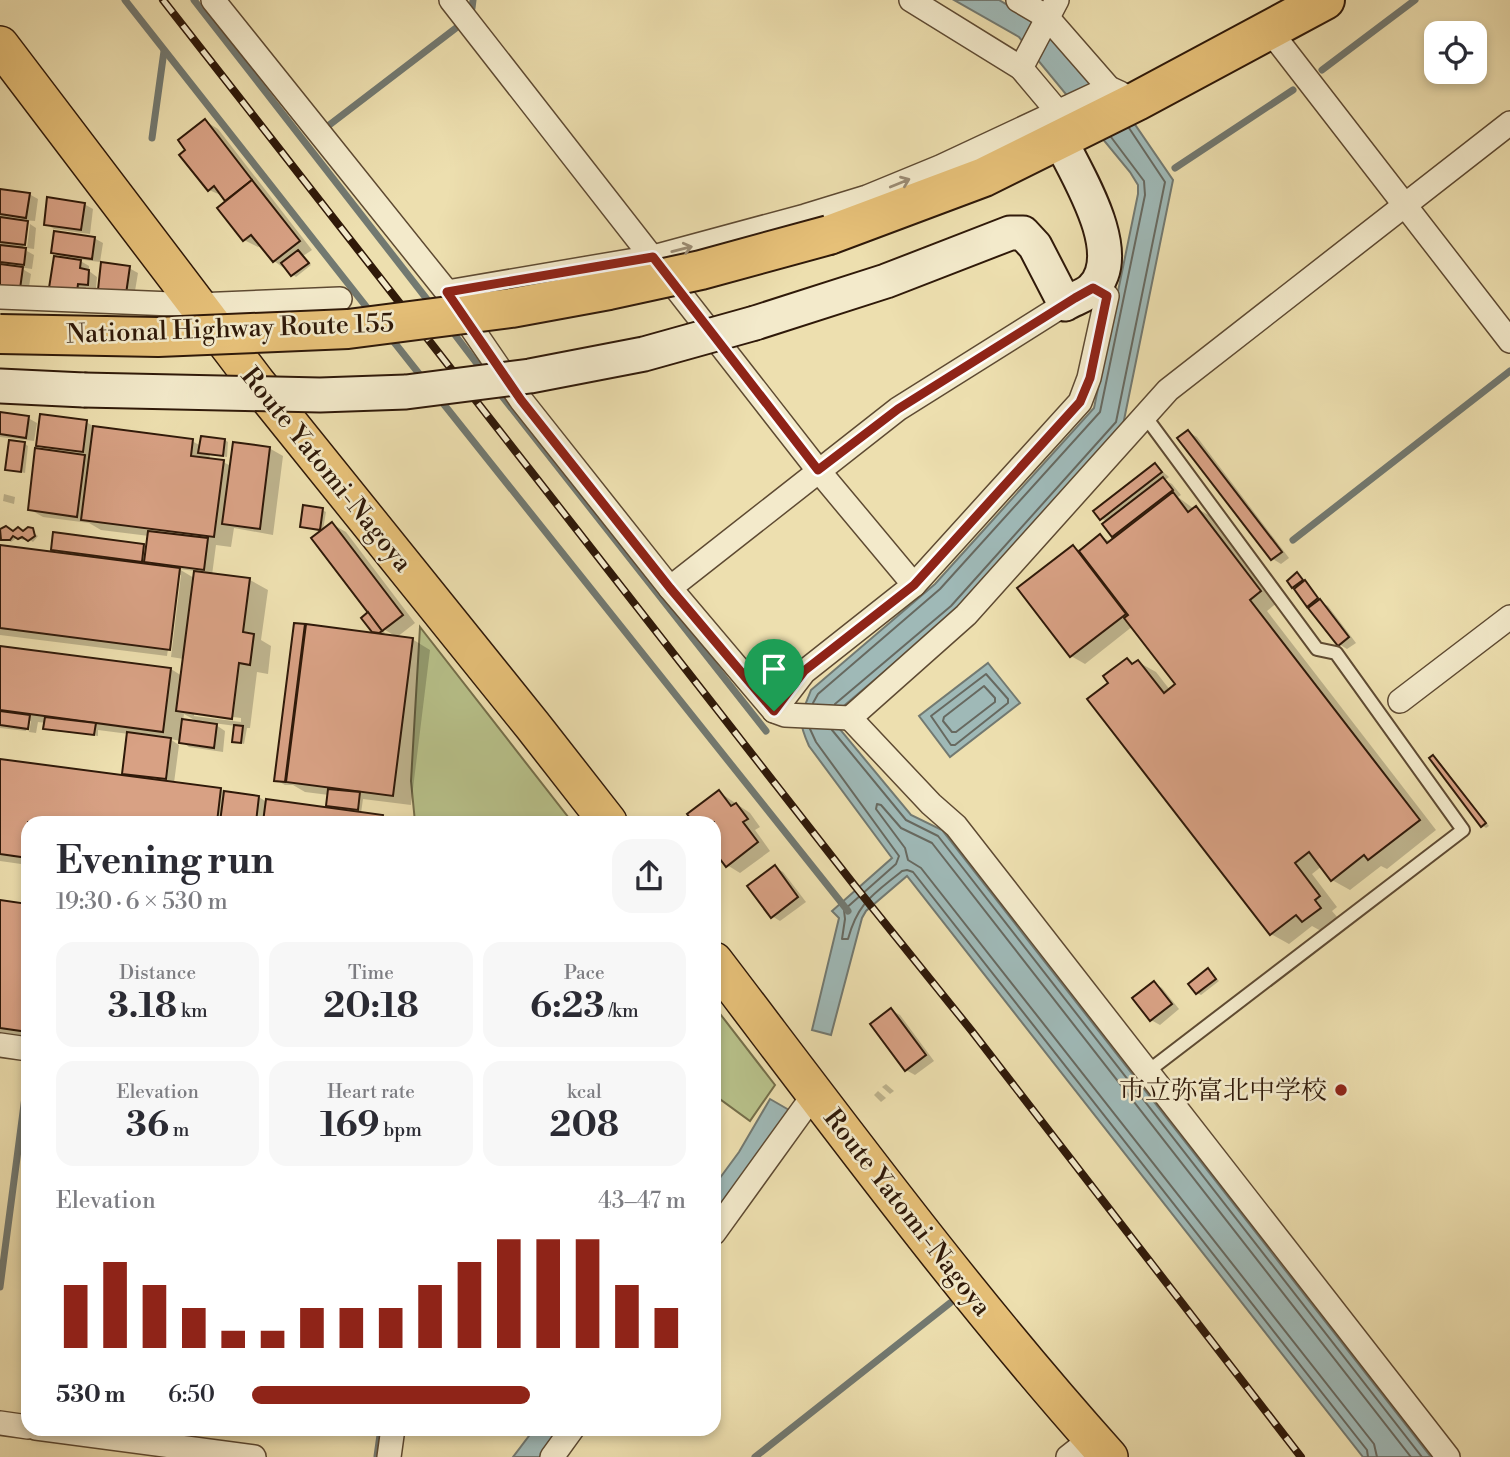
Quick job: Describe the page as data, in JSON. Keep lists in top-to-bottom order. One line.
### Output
{"streets":{"highway":["National Highway Route 155"],"main road":["Route Yatomi-Nagoya"]},"places":["市立弥富北中学校"],"page":{"heading":["Evening run","19:30 · 6 × 530 m"],"stats":[["Distance","3.18 km"],["Time","20:18"],["Pace","6:23 /km"],["Elevation","36 m"],["Heart rate","169 bpm"],["kcal","208"]],"chart":["Elevation","43–47 m"],"list":[{"name":"530 m","note":"6:50"}]}}
